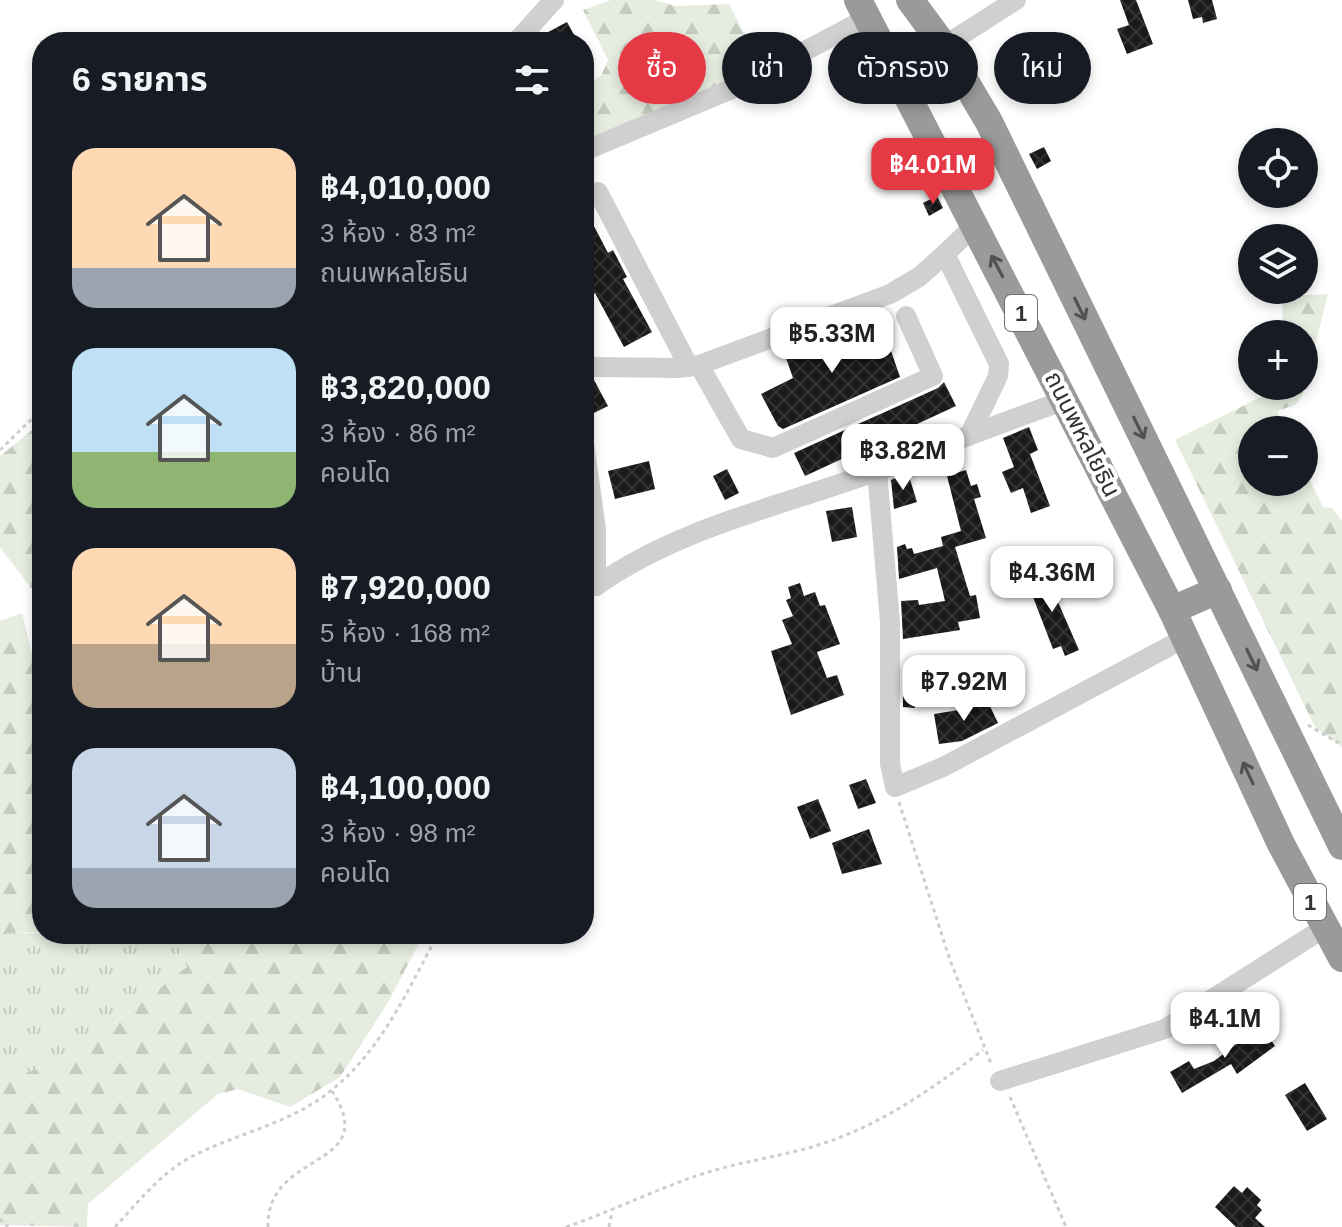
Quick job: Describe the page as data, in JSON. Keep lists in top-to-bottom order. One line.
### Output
{"streets":{"highway":["1","ถนนพหลโยธิน"]},"page":{"chip":["ซื้อ","เช่า","ตัวกรอง","ใหม่"],"heading":"6 รายการ","map_buttons":["+","−"],"list":[{"name":"฿4,010,000","note":"3 ห้อง · 83 m² · ถนนพหลโยธิน"},{"name":"฿3,820,000","note":"3 ห้อง · 86 m² · คอนโด"},{"name":"฿7,920,000","note":"5 ห้อง · 168 m² · บ้าน"},{"name":"฿4,100,000","note":"3 ห้อง · 98 m² · คอนโด"}],"price":["฿4.01M","฿5.33M","฿3.82M","฿4.36M","฿7.92M","฿4.1M"]}}
